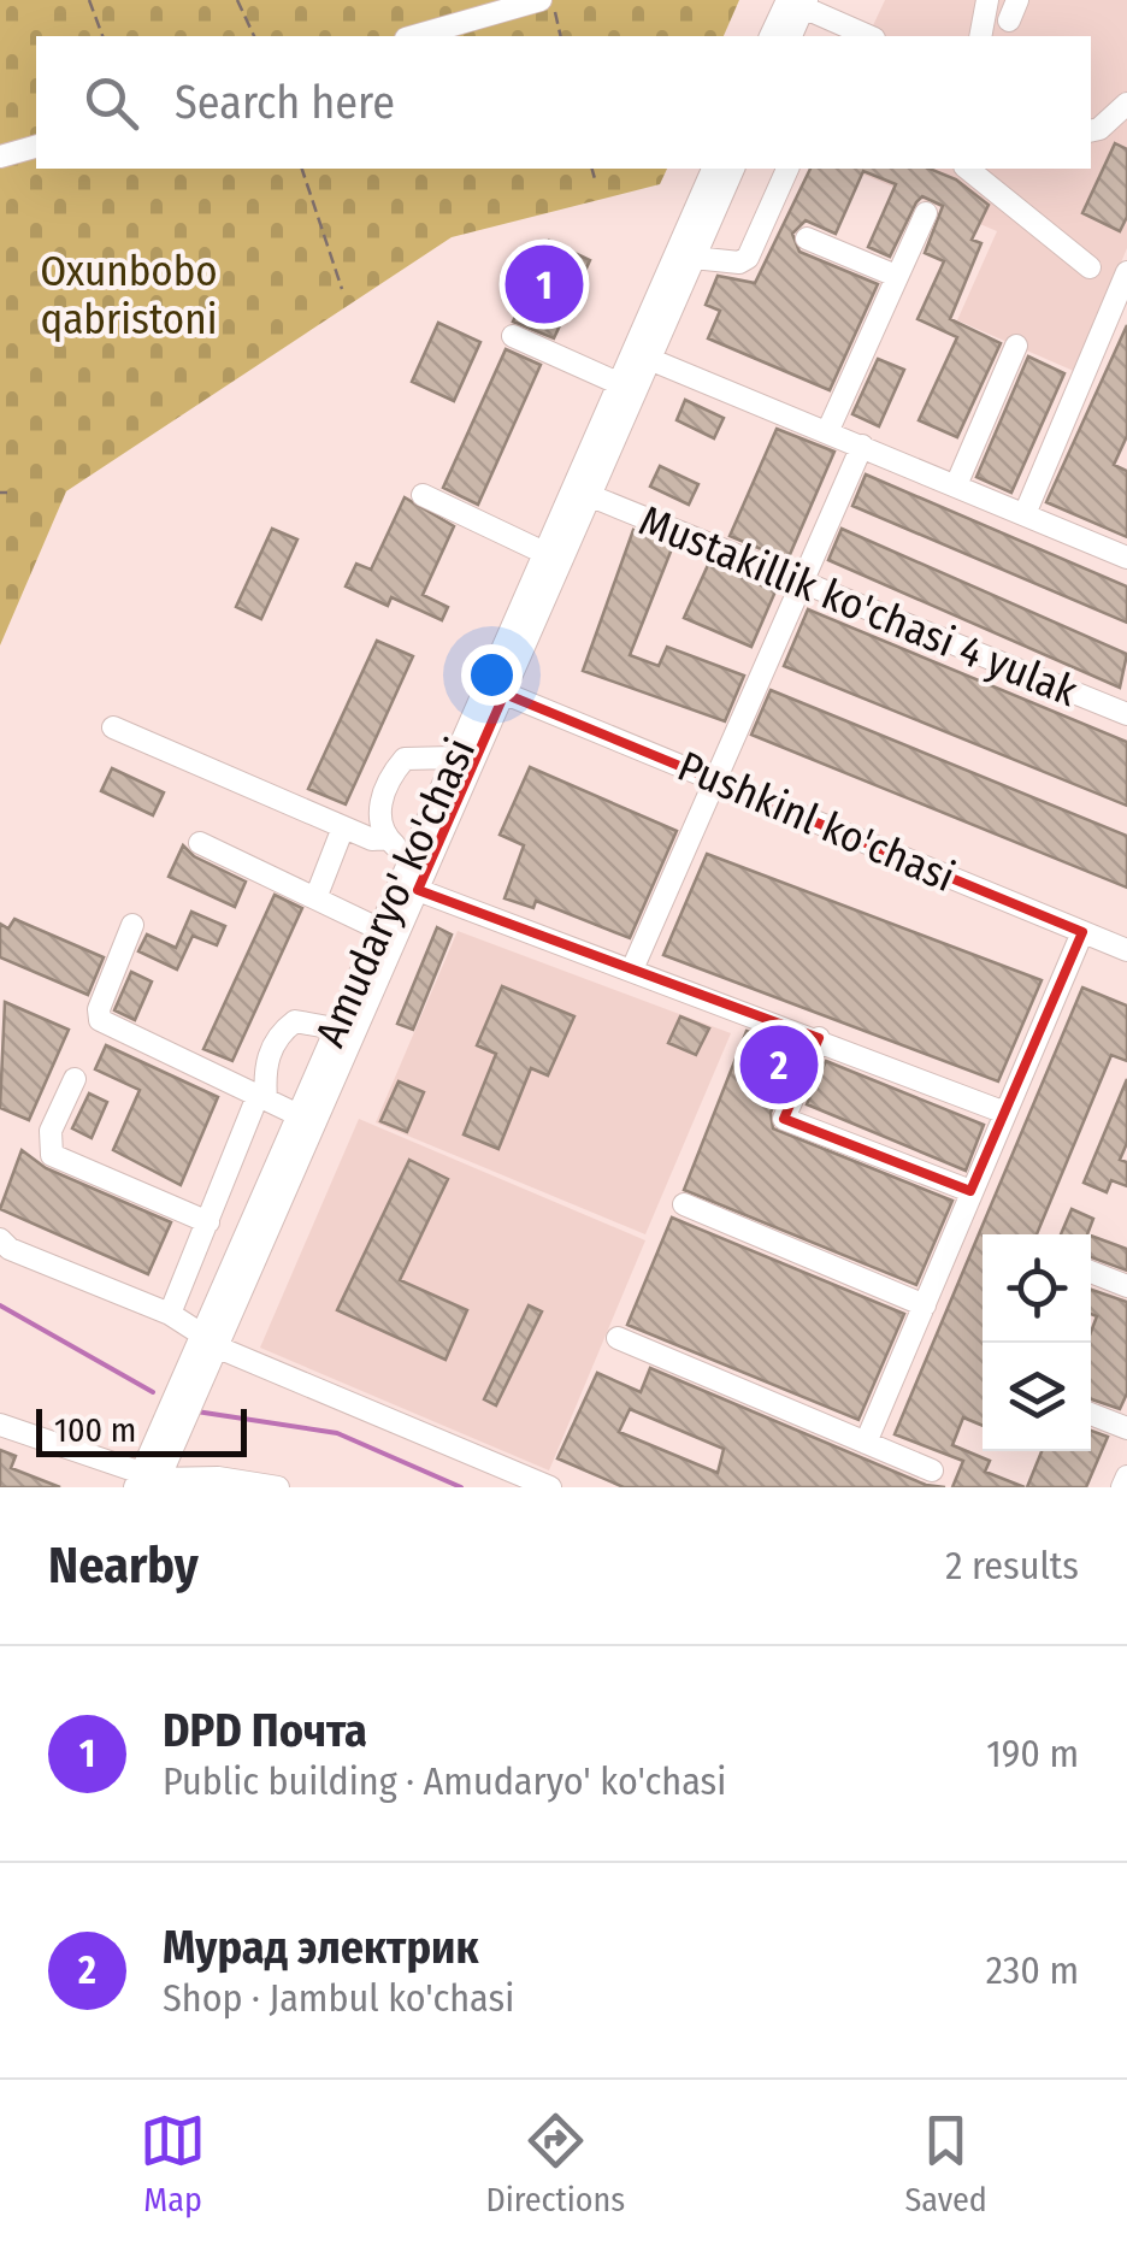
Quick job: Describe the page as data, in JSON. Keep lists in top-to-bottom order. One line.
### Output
{"streets":{"street":["Mustakillik ko'chasi 4 yulak","Pushkinl ko'chasi","Amudaryo' ko'chasi"]},"crossings":[["Pushkinl ko'chasi","Amudaryo' ko'chasi"]],"parks":["Oxunbobo qabristoni"],"scale_bar":"100 m","page":{"search":"Search here","pins":["1","2"],"scale":"100 m","heading":["Nearby","2 results"],"list":[{"mark":"1","name":"DPD Почта","note":"Public building · Amudaryo' ko'chasi","value":"190 m"},{"mark":"2","name":"Мурад электрик","note":"Shop · Jambul ko'chasi","value":"230 m"}],"nav":["Map","Directions","Saved"]}}
